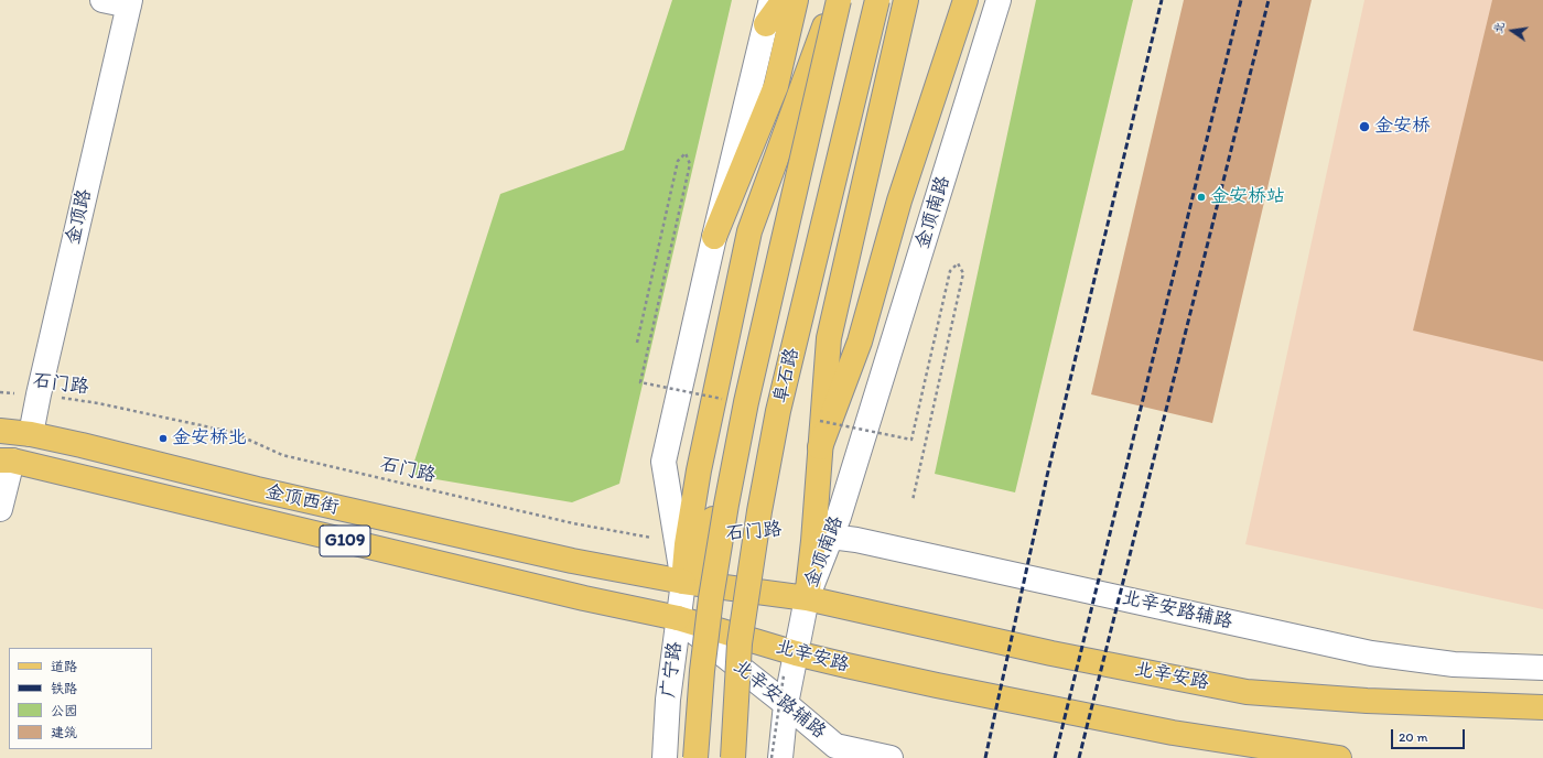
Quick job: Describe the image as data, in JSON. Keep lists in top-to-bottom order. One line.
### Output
{"streets":{"main road":["金顶南路","阜石路","金顶西街","G109","北辛安路"],"street":["金顶路","北辛安路辅路","广宁路"],"path":["石门路"]},"crossings":[["金顶南路","金顶西街"],["金顶南路","北辛安路辅路"],["金顶南路","北辛安路"],["金顶路","石门路"],["金顶路","金顶西街"],["金顶西街","北辛安路辅路"],["金顶西街","北辛安路"],["金顶西街","广宁路"],["北辛安路辅路","北辛安路"],["北辛安路辅路","广宁路"],["北辛安路","广宁路"]],"places":["金安桥","金安桥站","金安桥北"],"legend":["道路","铁路","公园","建筑"],"scale_bar":"20 m","north":"left"}
